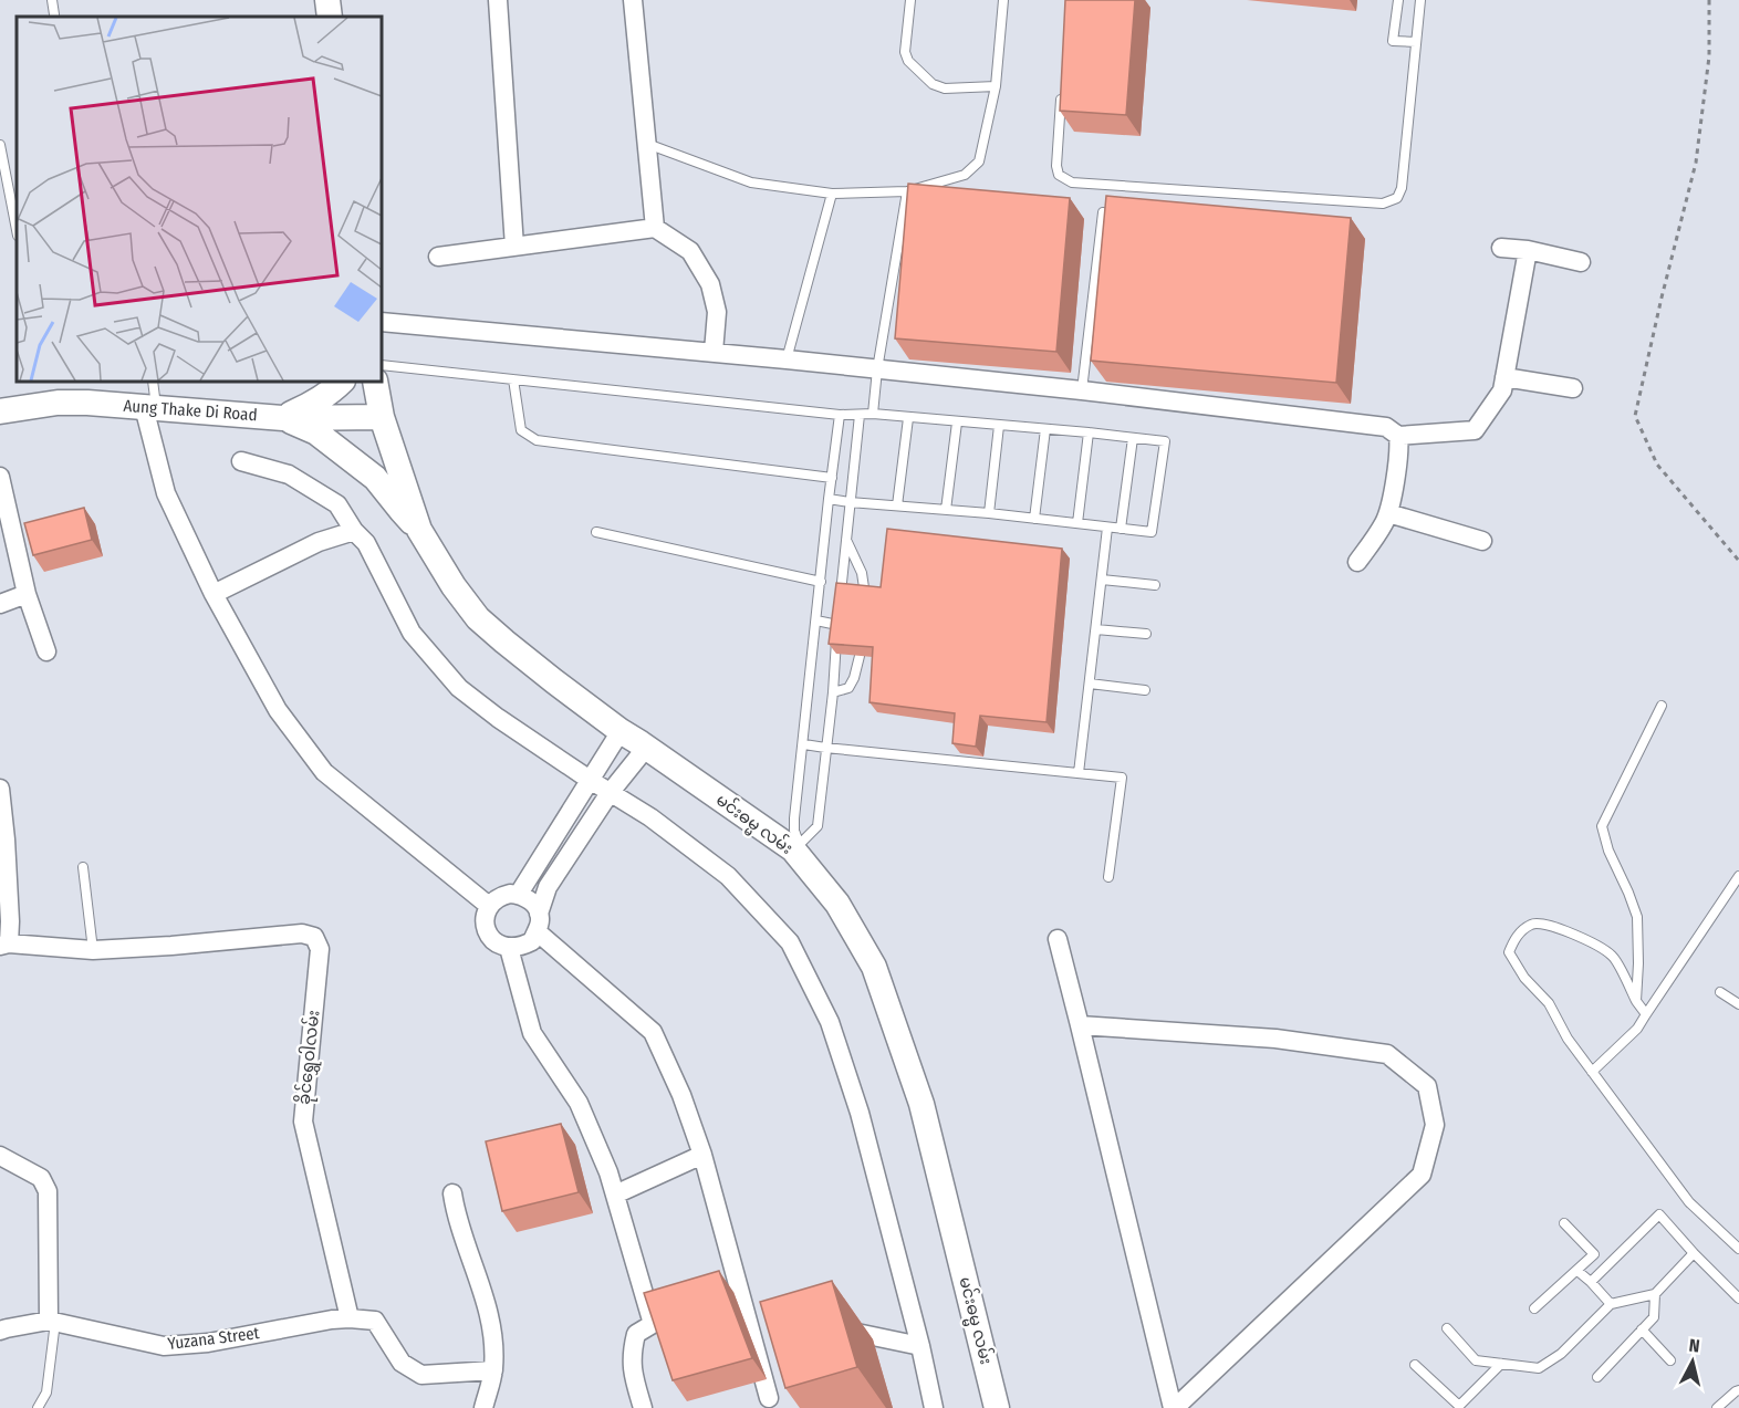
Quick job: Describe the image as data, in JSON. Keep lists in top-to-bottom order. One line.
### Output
{"streets":{"main road":["Aung Thake Di Road","မင်းဓမ္မ လမ်း"],"street":["ခိုင်ရွှေဝါလမ်း","Yuzana Street"]},"crossings":[["Aung Thake Di Road","မင်းဓမ္မ လမ်း"],["ခိုင်ရွှေဝါလမ်း","Yuzana Street"]],"north":"top"}
